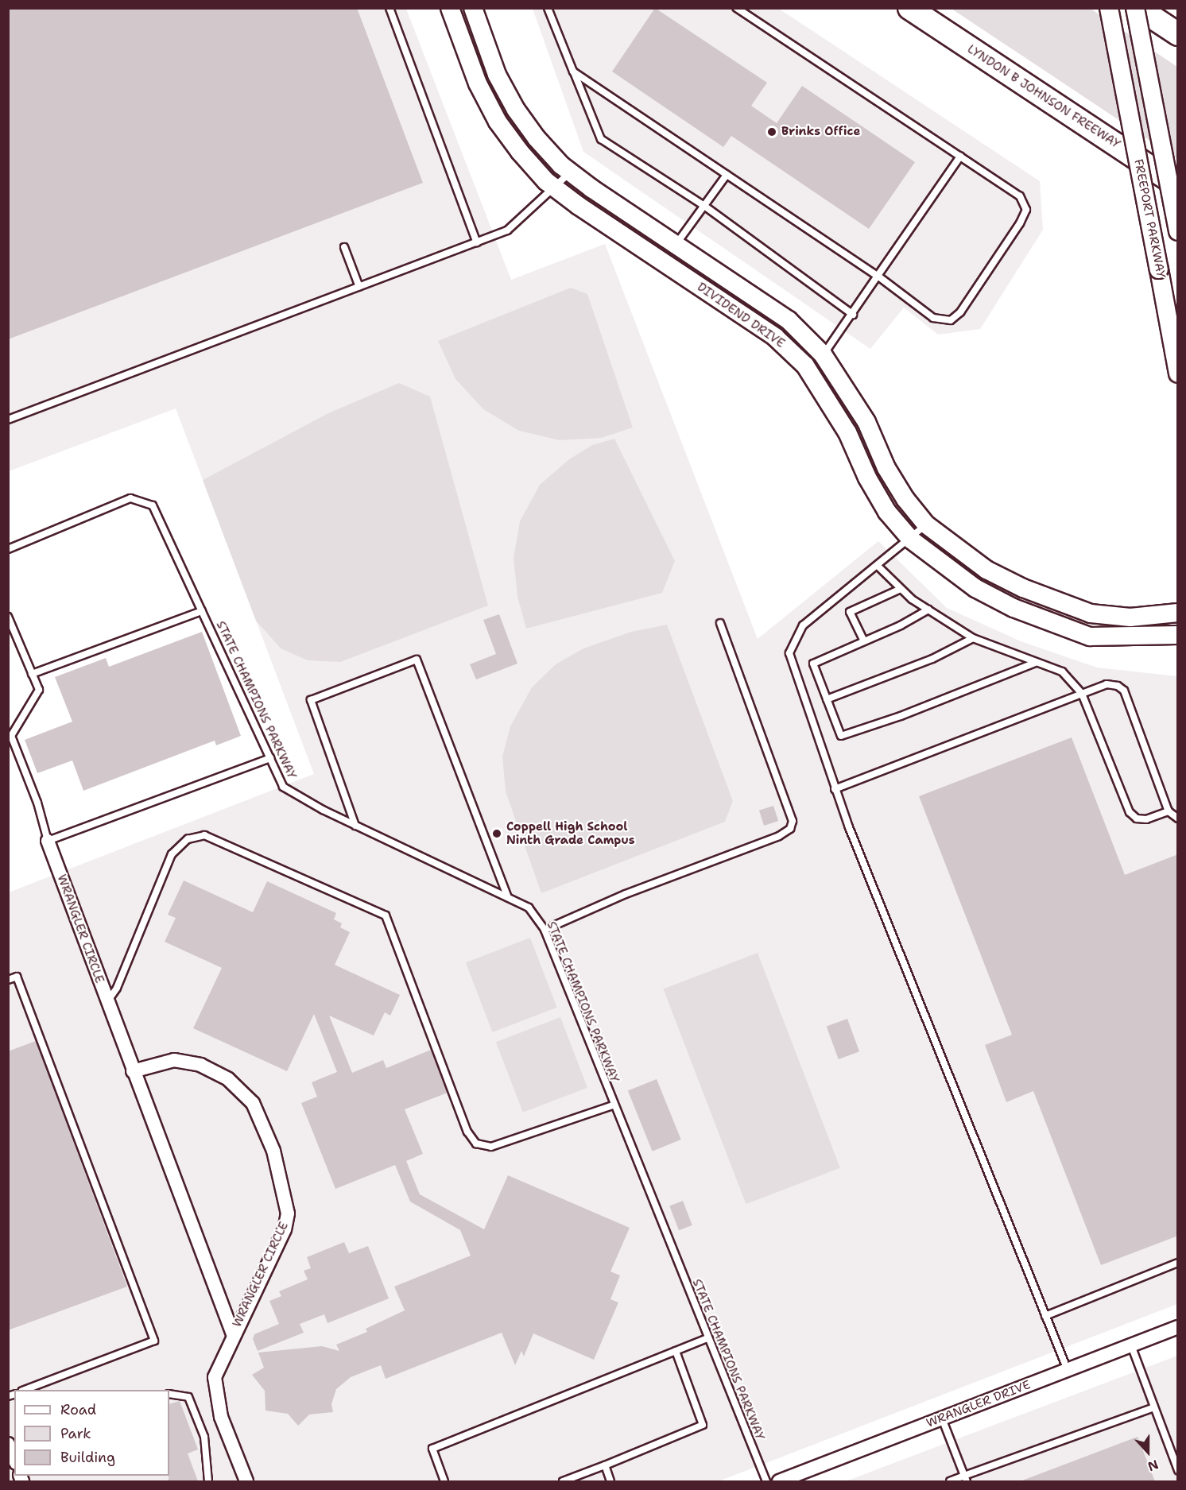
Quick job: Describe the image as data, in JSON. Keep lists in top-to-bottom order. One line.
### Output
{"streets":{"highway":["LYNDON B JOHNSON FREEWAY"],"street":["FREEPORT PARKWAY","DIVIDEND DRIVE","WRANGLER CIRCLE","WRANGLER DRIVE"],"lane":["STATE CHAMPIONS PARKWAY"]},"places":["Brinks Office","Coppell High School Ninth Grade Campus"],"legend":["Road","Park","Building"],"north":"bottom"}
